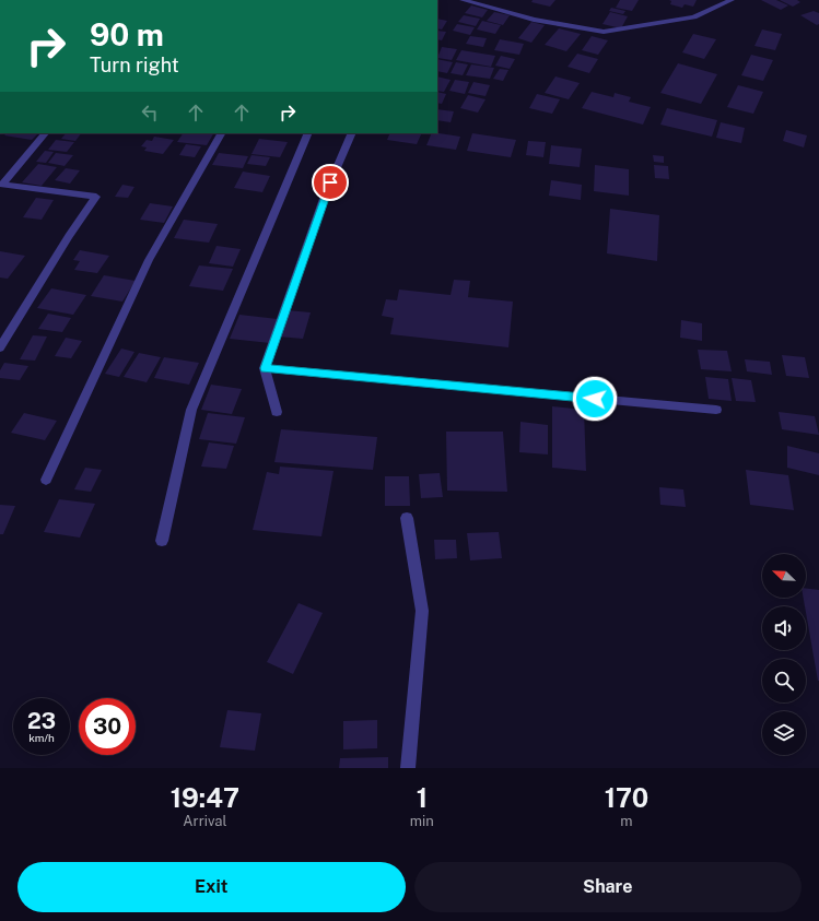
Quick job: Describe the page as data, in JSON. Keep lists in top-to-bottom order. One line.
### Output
{"north":"top left","page":{"turn":["90 m","Turn right"],"speed":"23 km/h","limit":"30","eta":["19:47","Arrival","1","min","170","m"],"buttons":["Exit","Share"]}}
